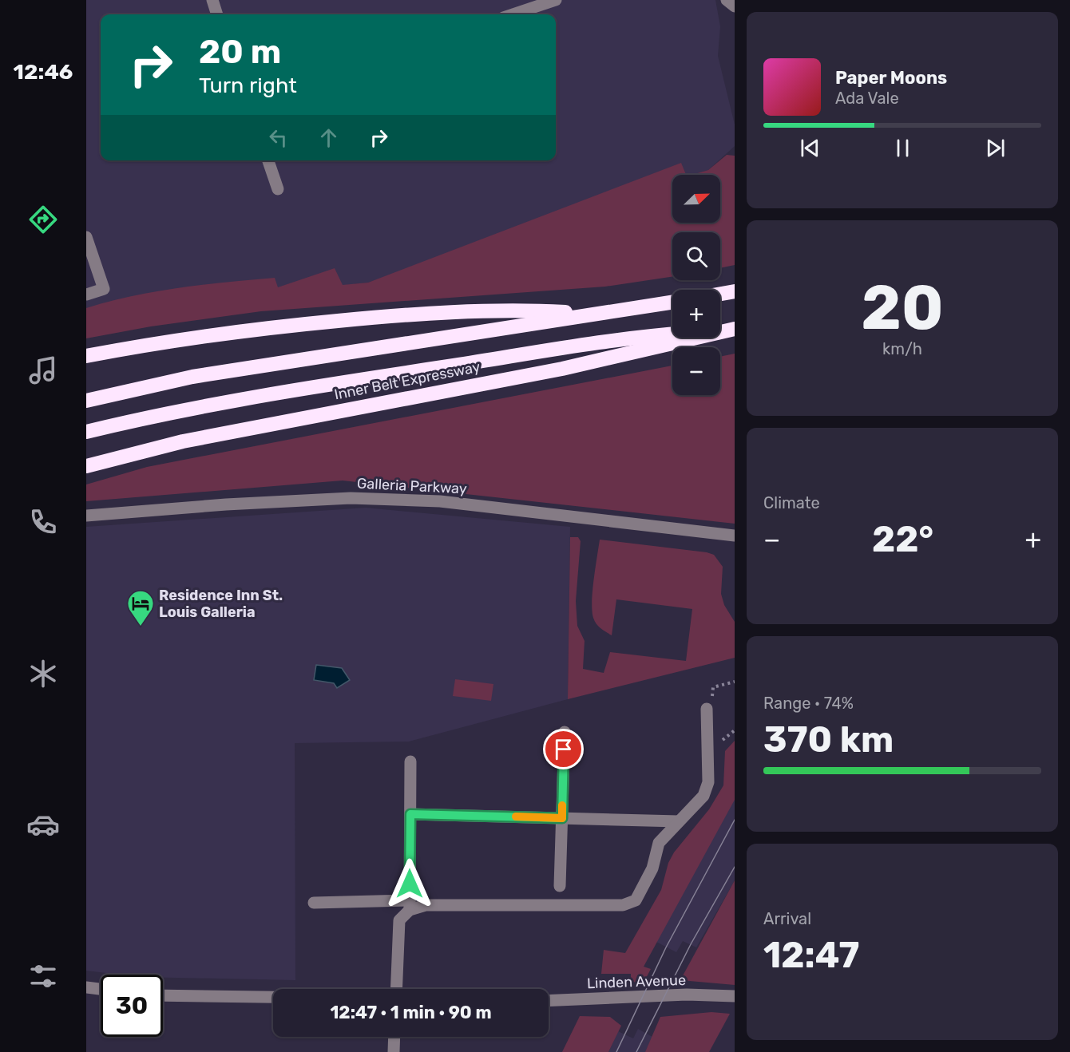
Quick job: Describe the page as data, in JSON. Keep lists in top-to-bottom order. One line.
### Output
{"streets":{"highway":["Inner Belt Expressway"],"street":["Galleria Parkway","Linden Avenue"]},"places":{"hotel":["Residence Inn St. Louis Galleria"]},"north":"top right","page":{"tabs":"12:46","turn":["20 m","Turn right"],"song":["Paper Moons","Ada Vale"],"map_buttons":["+","−"],"tile":[["20","km/h"],"Climate",["Range · 74%","370 km"],["Arrival","12:47"]],"heat":["−","22°","+"],"limit":"30","trip":"12:47 · 1 min · 90 m"}}
